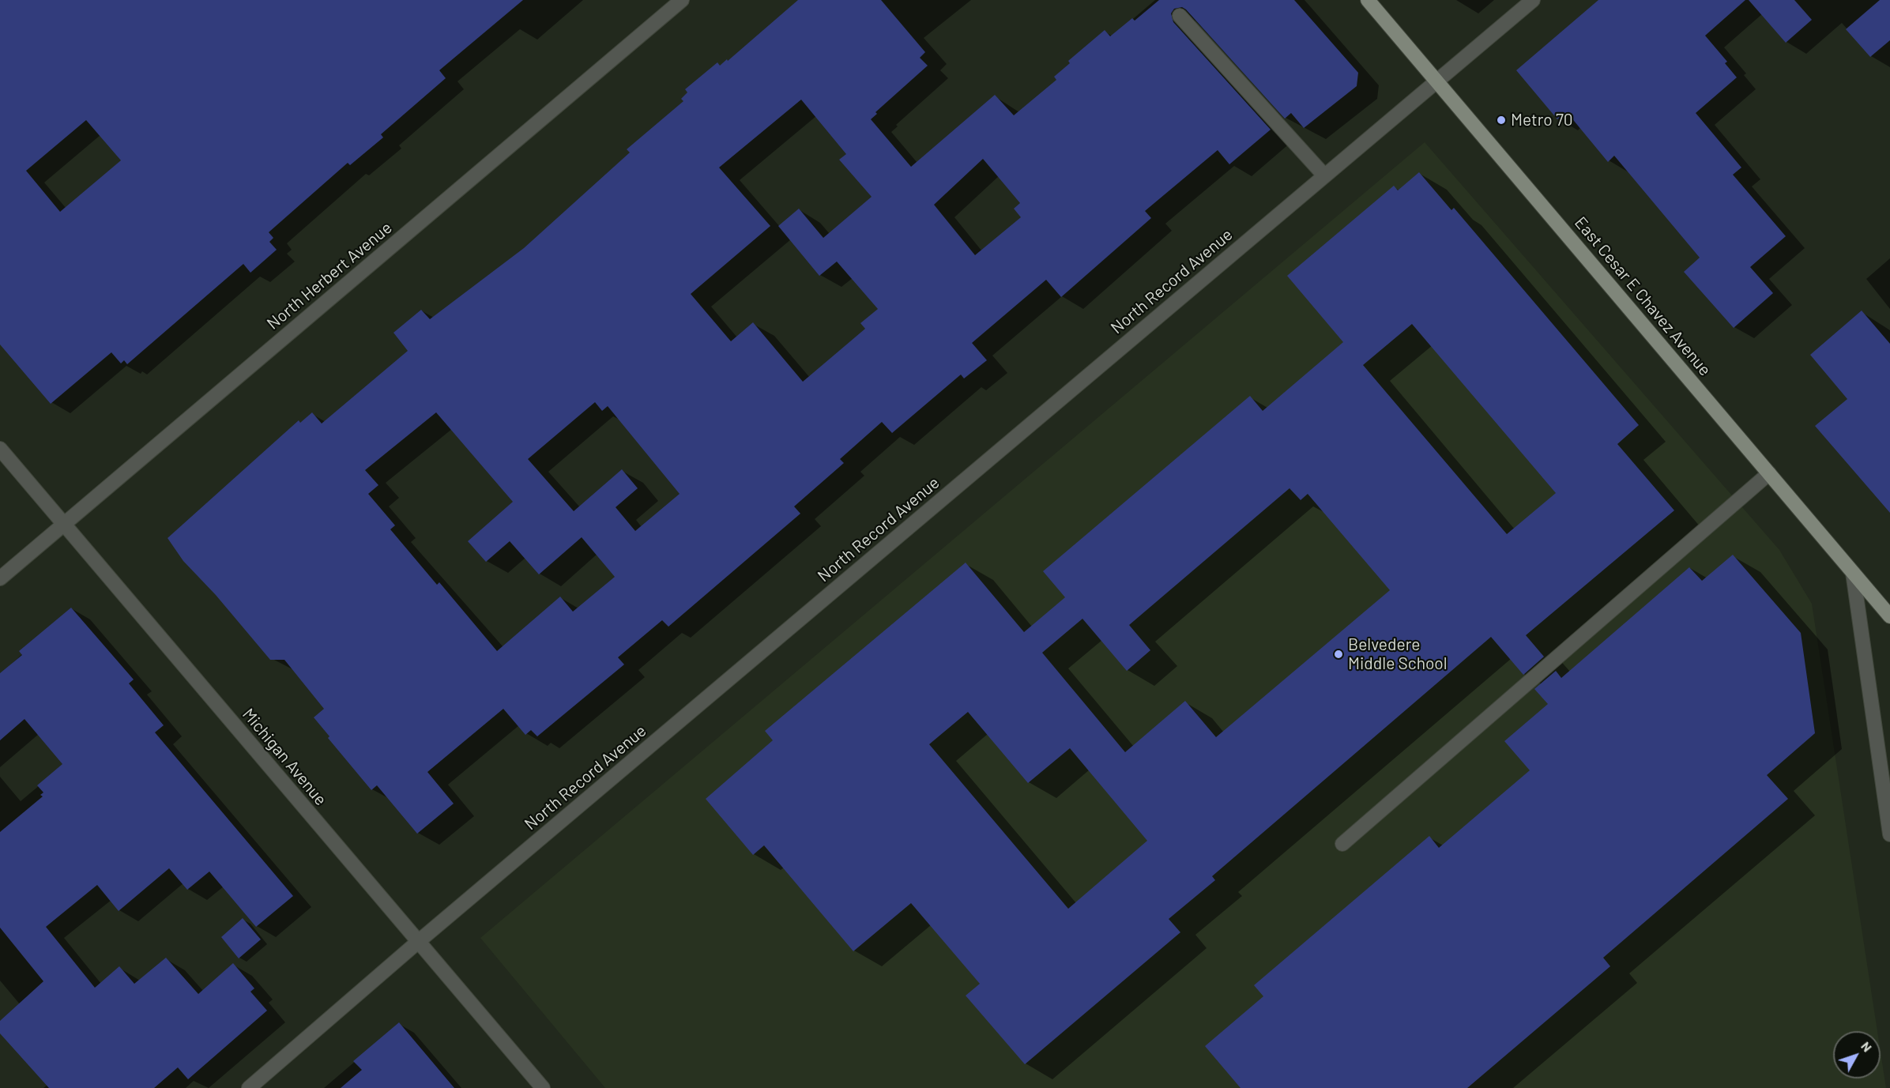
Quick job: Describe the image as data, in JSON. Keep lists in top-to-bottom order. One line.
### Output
{"streets":{"main road":["East Cesar E Chavez Avenue"],"street":["North Herbert Avenue","North Record Avenue","Michigan Avenue"]},"crossings":[["North Herbert Avenue","Michigan Avenue"],["North Record Avenue","East Cesar E Chavez Avenue"],["North Record Avenue","Michigan Avenue"]],"places":["Metro 70","Belvedere Middle School"],"north":"top right"}
